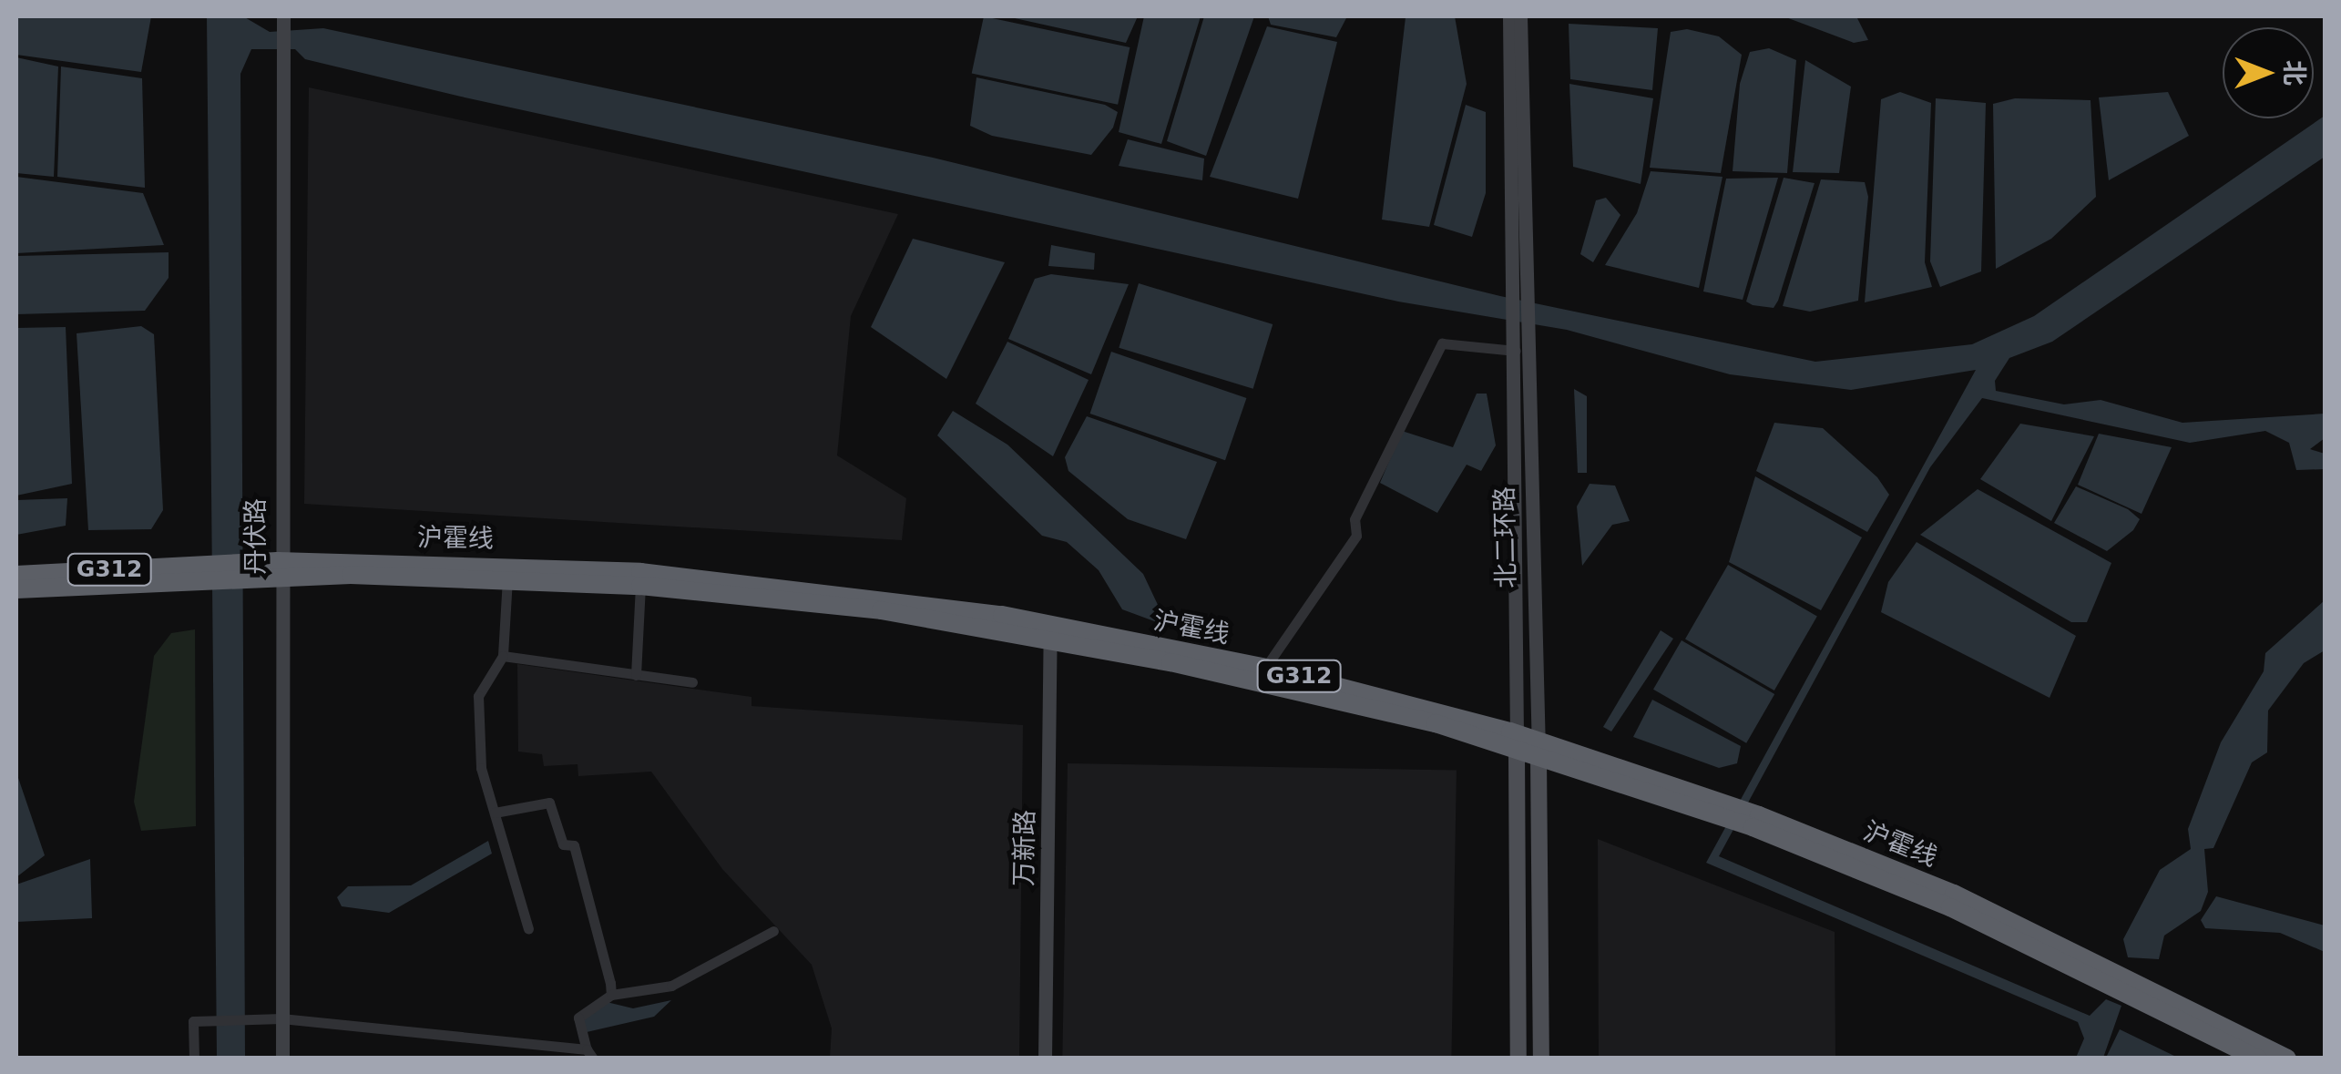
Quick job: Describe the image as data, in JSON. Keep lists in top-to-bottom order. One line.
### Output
{"streets":{"highway":["沪霍线","G312"],"main road":["丹伏路","北二环路","万新路"]},"crossings":[["丹伏路","沪霍线"],["北二环路","沪霍线"],["沪霍线","万新路"]],"north":"right"}
